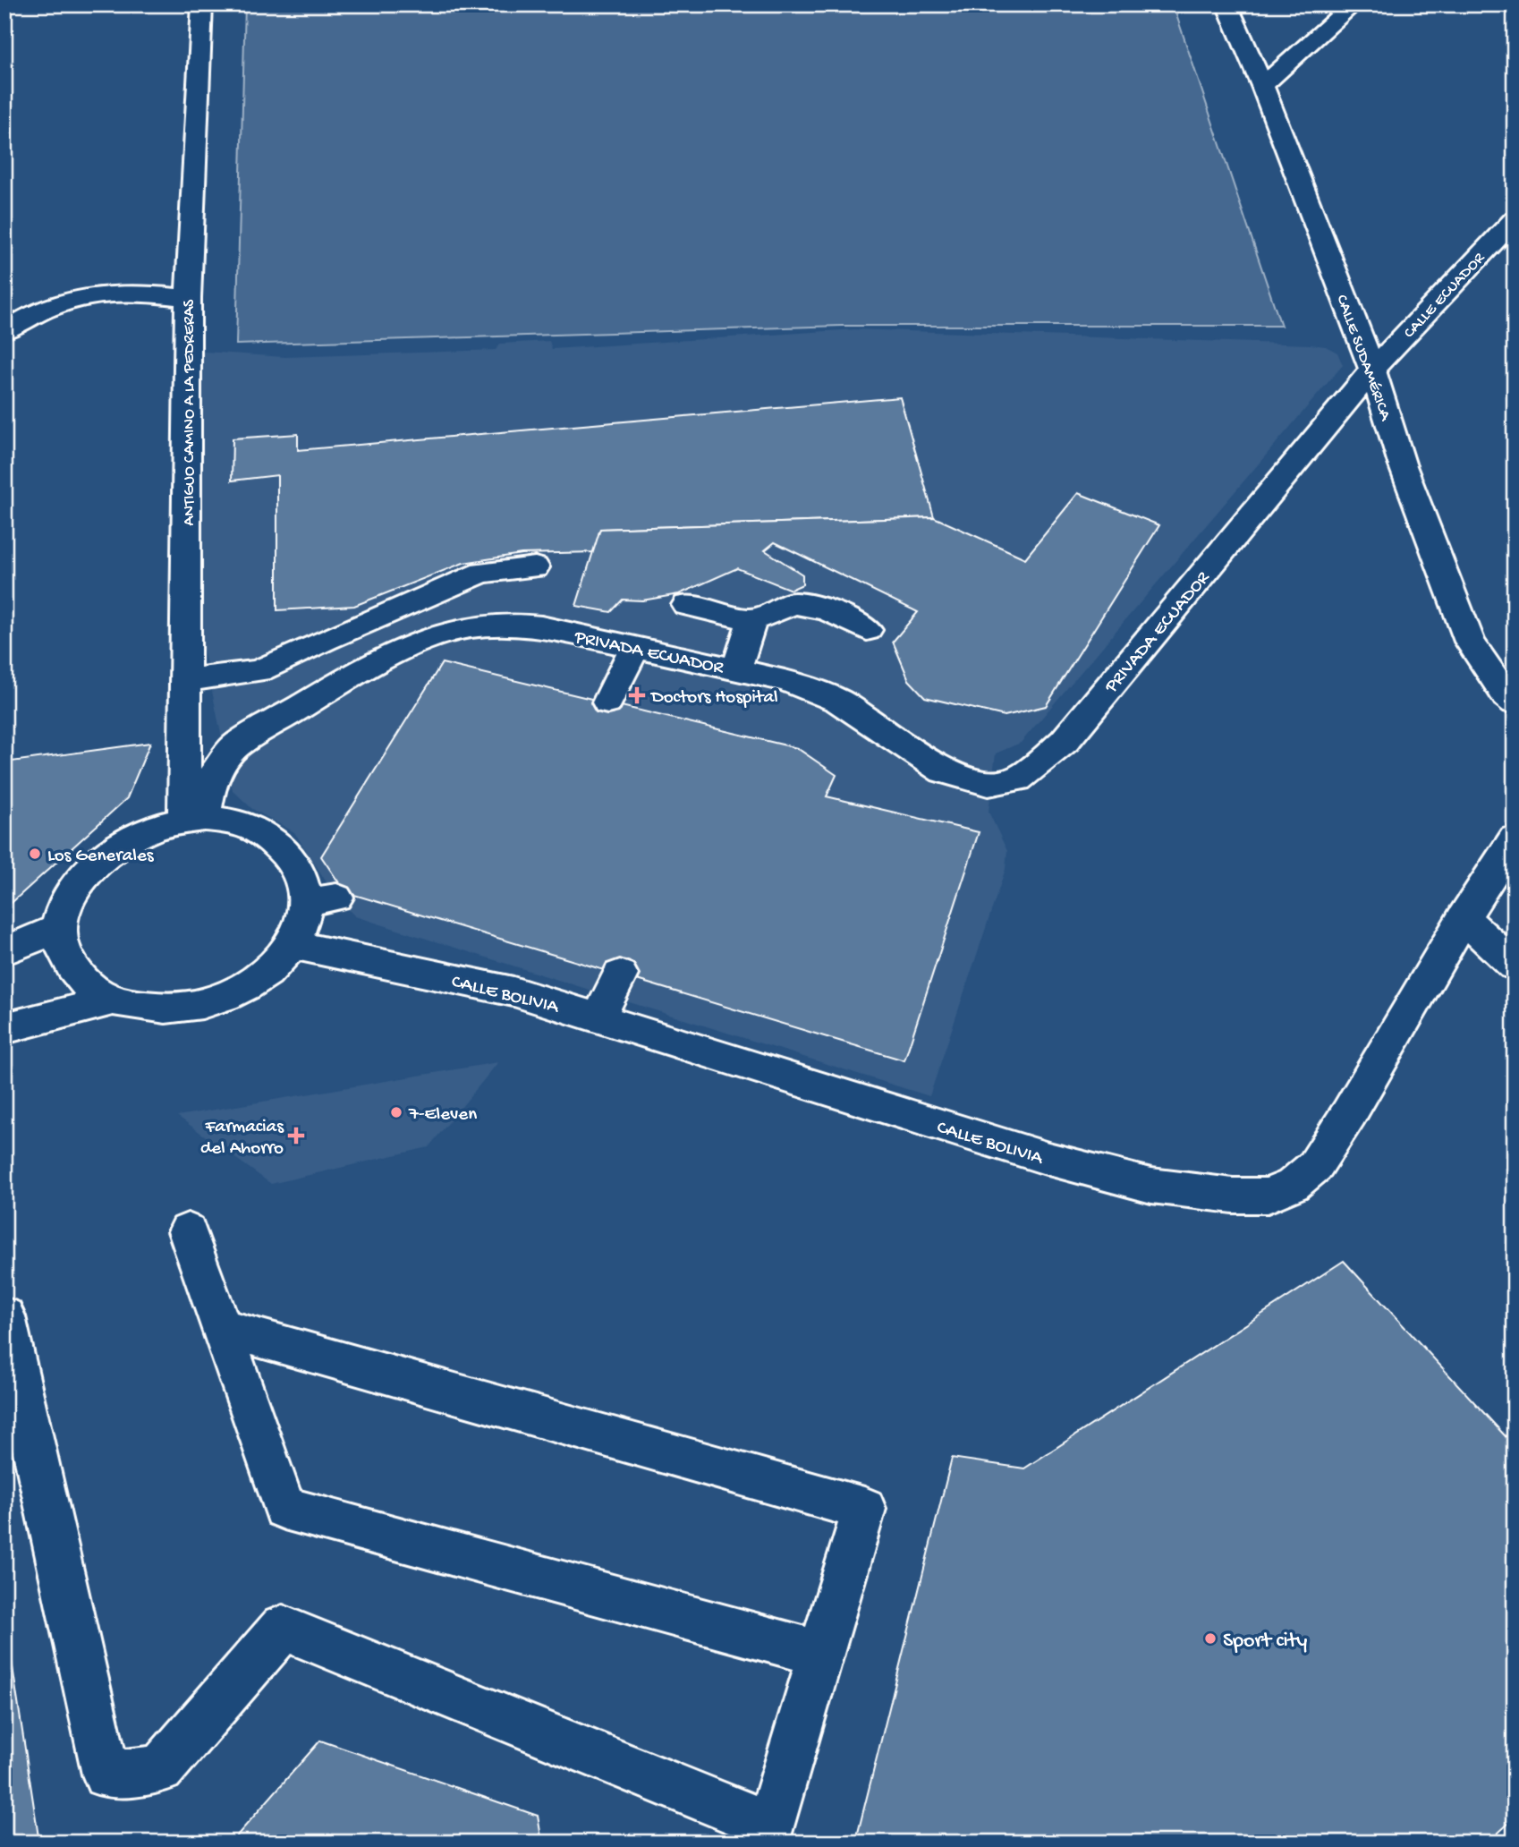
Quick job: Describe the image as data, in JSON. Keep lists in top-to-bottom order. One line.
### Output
{"streets":{"street":["CALLE ECUADOR","CALLE SUDAMÉRICA","ANTIGUO CAMINO A LA PEDRERAS","PRIVADA ECUADOR","CALLE BOLIVIA"]},"crossings":[["CALLE ECUADOR","CALLE SUDAMÉRICA"],["CALLE ECUADOR","PRIVADA ECUADOR"],["CALLE SUDAMÉRICA","PRIVADA ECUADOR"],["ANTIGUO CAMINO A LA PEDRERAS","PRIVADA ECUADOR"],["ANTIGUO CAMINO A LA PEDRERAS","CALLE BOLIVIA"],["PRIVADA ECUADOR","CALLE BOLIVIA"]],"places":{"health":["Doctors Hospital","Farmacias del Ahorro"],"other":["Los Generales","7-Eleven","Sport city"]}}
